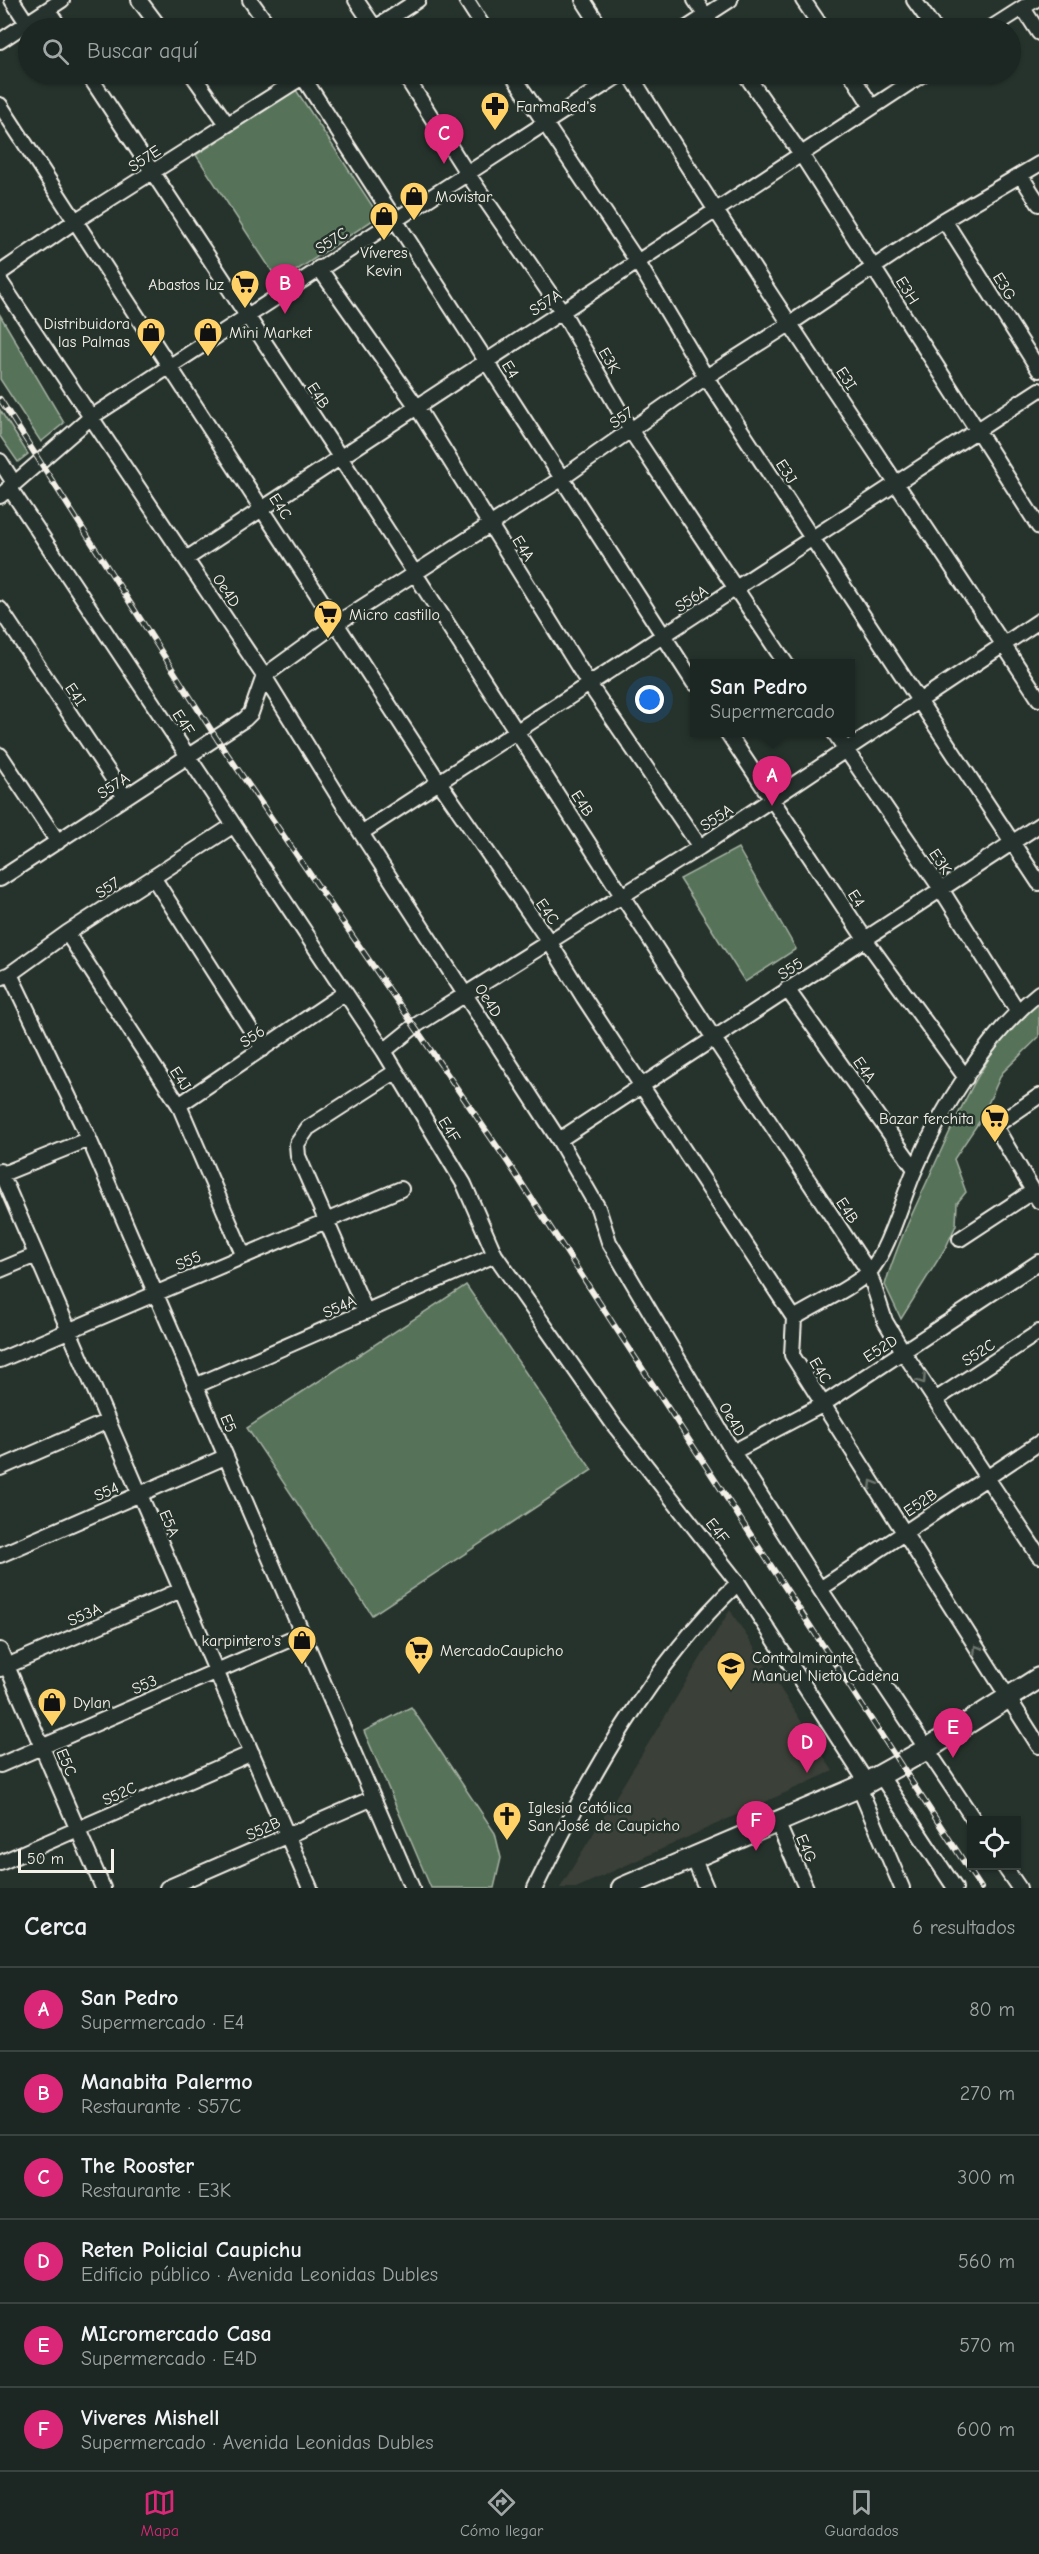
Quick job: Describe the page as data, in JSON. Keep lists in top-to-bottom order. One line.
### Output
{"streets":{"street":["S57E","S57C","E3G","E3H","S57A","E3K","E4","E3I","E4B","S57","E3J","E4C","E4A","Oe4D","S56A","E4I","E4F","S55A","S55","S56","E4J","S54A","E52D","S52C","E5","S54","E52B","E5A","S53A","S53","E5C","S52B","E4G"]},"crossings":[["S57E","E4B"],["S57E","E4C"],["S57C","E3K"],["S57C","E4"],["S57C","E4B"],["S57C","E3J"],["S57C","E4C"],["S57C","E4A"],["S57C","Oe4D"],["S57C","E4F"],["E3G","S57"],["E3H","S57A"],["E3H","S57"],["E3H","S56A"],["S57A","E3K"],["S57A","E4"],["S57A","E3I"],["S57A","E4B"],["S57A","S57"],["S57A","E3J"],["S57A","E4C"],["S57A","E4A"],["S57A","Oe4D"],["S57A","E4I"],["S57A","E4F"],["E3K","S57"],["E3K","S56A"],["E3K","S55A"],["E3K","S55"],["E4","S57"],["E4","S56A"],["E4","S55A"],["E4","S55"],["E3I","S57"],["E3I","S56A"],["E3I","S55A"],["E4B","S57"],["E4B","S56A"],["E4B","S55A"],["E4B","S55"],["E4B","E52D"],["E4B","S52C"],["E4B","E52B"],["S57","E3J"],["S57","E4C"],["S57","E4A"],["S57","Oe4D"],["S57","E4F"],["S57","E4J"],["S57","E5"],["E3J","S56A"],["E3J","S55A"],["E3J","S55"],["E4C","S56A"],["E4C","S55A"],["E4C","S55"],["E4C","E52D"],["E4C","E52B"],["E4A","S56A"],["E4A","S55A"],["E4A","S55"],["Oe4D","S56A"],["Oe4D","S55A"],["Oe4D","S55"],["Oe4D","E52D"],["Oe4D","E52B"],["E4F","S55A"],["E4F","S56"],["E4F","S54A"],["S55","E4J"],["S55","E5"],["S55","E5A"],["S56","E4J"],["S54A","E5"],["S52C","E5A"],["S52C","E5C"],["E5","S54"],["E5","S53"],["E5","S52B"],["S54","E5A"],["E5A","S53A"],["E5A","S53"],["E5A","S52B"],["S53A","E5C"],["S53","E5C"]],"places":{"pharmacy":["FarmaRed's"],"shop":["Movistar","Víveres Kevin","Distribuidora las Palmas","Mini Market","karpintero's","Dylan"],"supermarket":["Abastos luz","Micro castillo","Bazar ferchita","MercadoCaupicho"],"school or university":["Contralmirante Manuel Nieto Cadena"],"church":["Iglesia Católica San José de Caupicho"]},"scale_bar":"50 m","page":{"search":"Buscar aquí","pins":["C","B","A","E","D","F"],"popup":["San Pedro","Supermercado"],"scale":"50 m","heading":["Cerca","6 resultados"],"list":[{"mark":"A","name":"San Pedro","note":"Supermercado · E4","value":"80 m"},{"mark":"B","name":"Manabita Palermo","note":"Restaurante · S57C","value":"270 m"},{"mark":"C","name":"The Rooster","note":"Restaurante · E3K","value":"300 m"},{"mark":"D","name":"Reten Policial Caupichu","note":"Edificio público · Avenida Leonidas Dubles","value":"560 m"},{"mark":"E","name":"MIcromercado Casa","note":"Supermercado · E4D","value":"570 m"},{"mark":"F","name":"Viveres Mishell","note":"Supermercado · Avenida Leonidas Dubles","value":"600 m"}],"nav":["Mapa","Cómo llegar","Guardados"]}}
